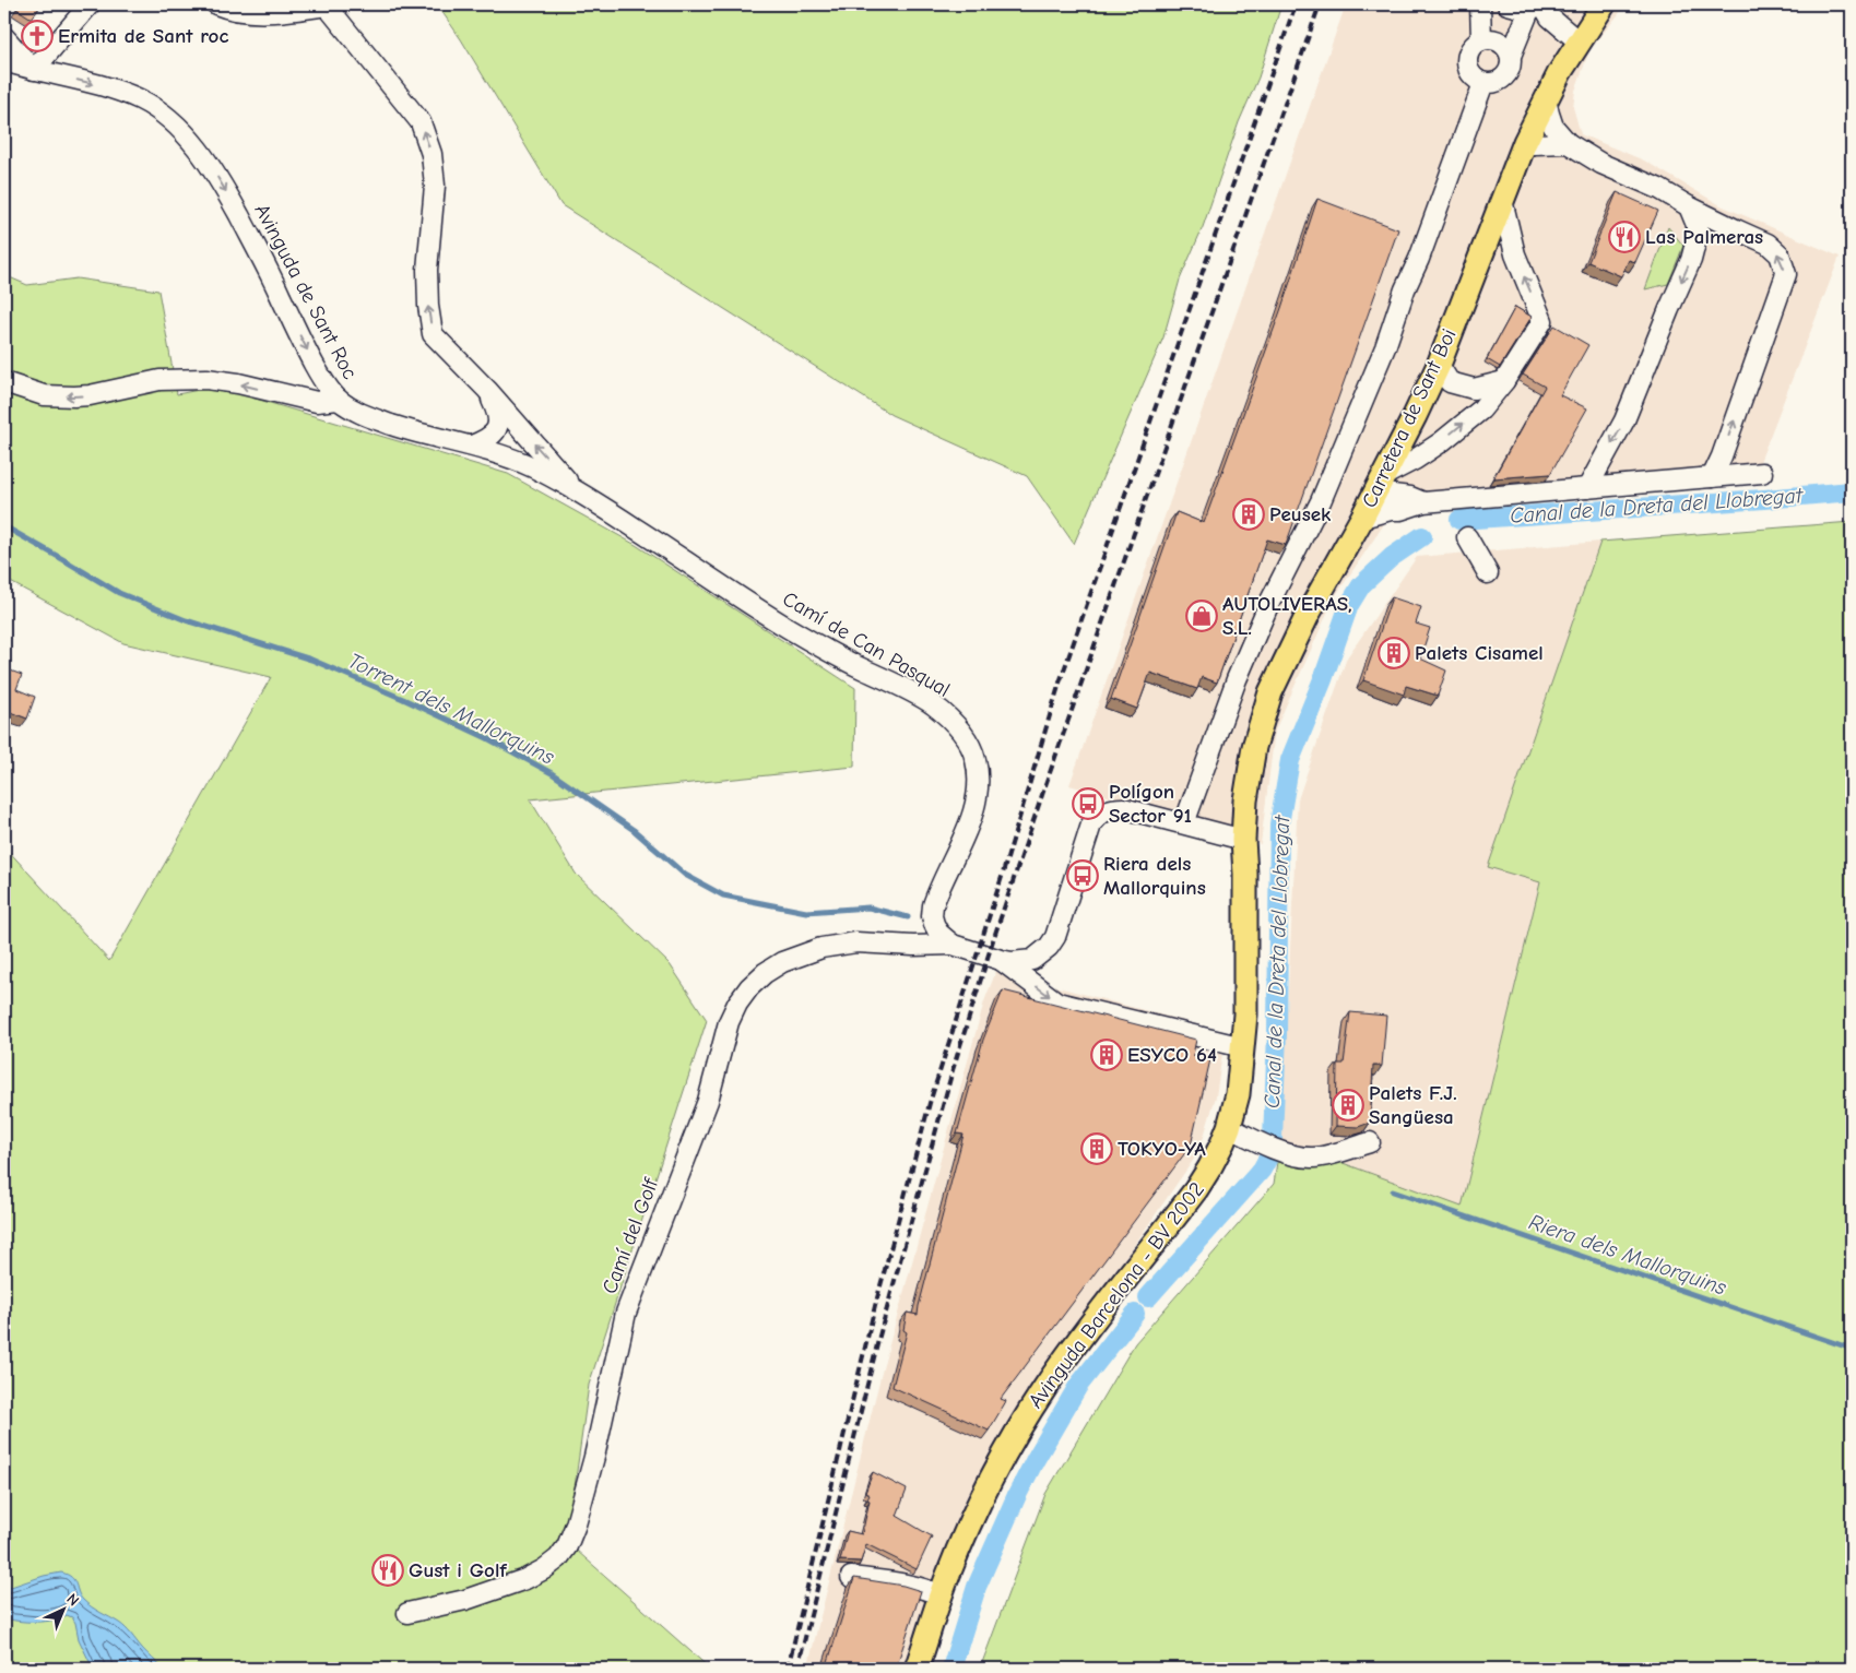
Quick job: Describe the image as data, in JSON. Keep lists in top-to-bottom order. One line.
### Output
{"streets":{"main road":["Carretera de Sant Boi","Avinguda Barcelona - BV 2002"],"street":["Avinguda de Sant Roc","Camí de Can Pasqual","Camí del Golf"]},"crossings":[["Avinguda de Sant Roc","Camí de Can Pasqual"],["Carretera de Sant Boi","Avinguda Barcelona - BV 2002"],["Camí de Can Pasqual","Camí del Golf"]],"one_way":["Avinguda de Sant Roc"],"water":["Canal de la Dreta del Llobregat","Torrent dels Mallorquins","Riera dels Mallorquins"],"places":{"church":["Ermita de Sant roc"],"restaurant":["Las Palmeras","Gust i Golf"],"building":["Peusek","Palets Cisamel","ESYCO 64","Palets F.J. Sangüesa","TOKYO-YA"],"shop":["AUTOLIVERAS, S.L."],"bus stop":["Polígon Sector 91","Riera dels Mallorquins"]},"north":"top right"}
